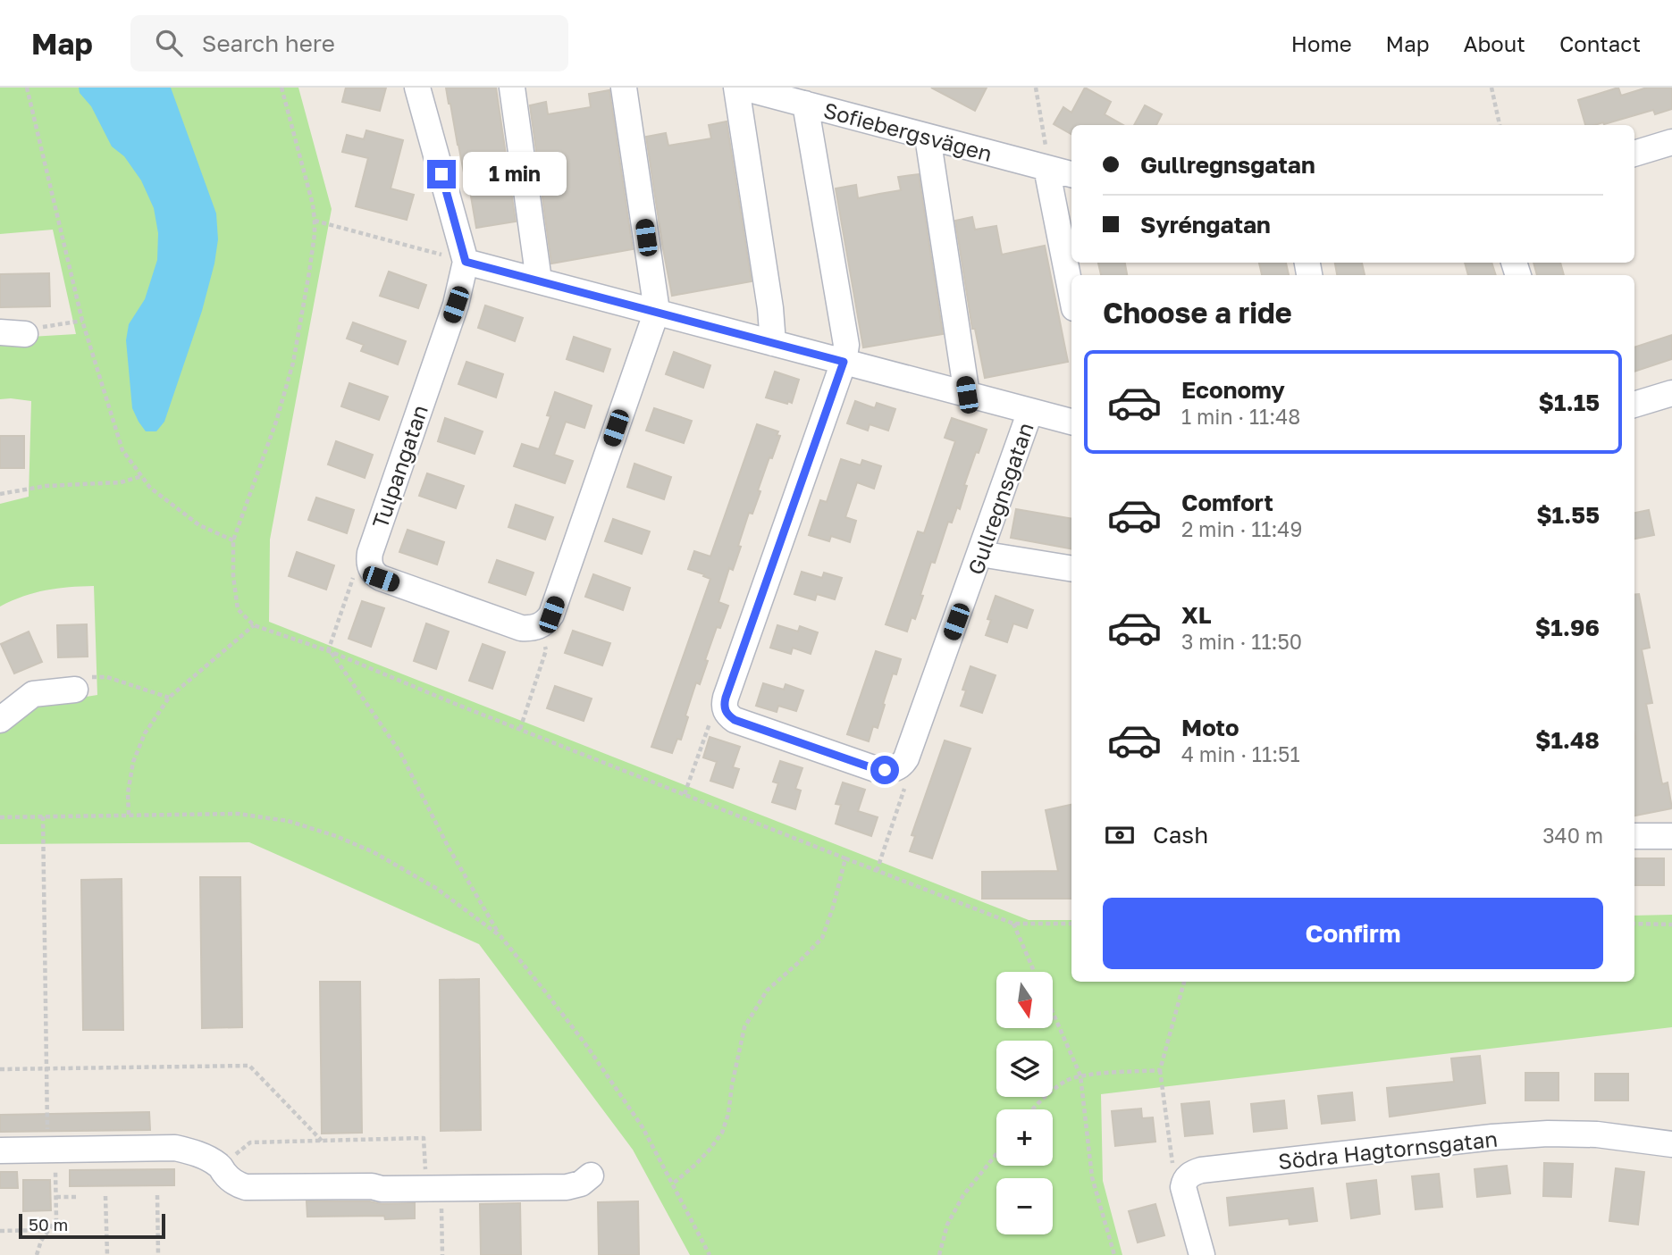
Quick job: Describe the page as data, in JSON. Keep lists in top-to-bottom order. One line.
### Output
{"streets":{"street":["Sofiebergsvägen","Tulpangatan","Gullregnsgatan","Södra Hagtornsgatan"]},"scale_bar":"50 m","north":"bottom","page":{"header":"Map","search":"Search here","nav":["Home","Map","About","Contact"],"banner":["Gullregnsgatan","Syréngatan"],"bubble":"1 min","heading":"Choose a ride","list":[{"name":"Economy","note":"1 min · 11:48","value":"$1.15"},{"name":"Comfort","note":"2 min · 11:49","value":"$1.55"},{"name":"XL","note":"3 min · 11:50","value":"$1.96"},{"name":"Moto","note":"4 min · 11:51","value":"$1.48"}],"pay":["Cash","340 m"],"buttons":"Confirm","map_buttons":["+","−"],"scale":"50 m"}}
